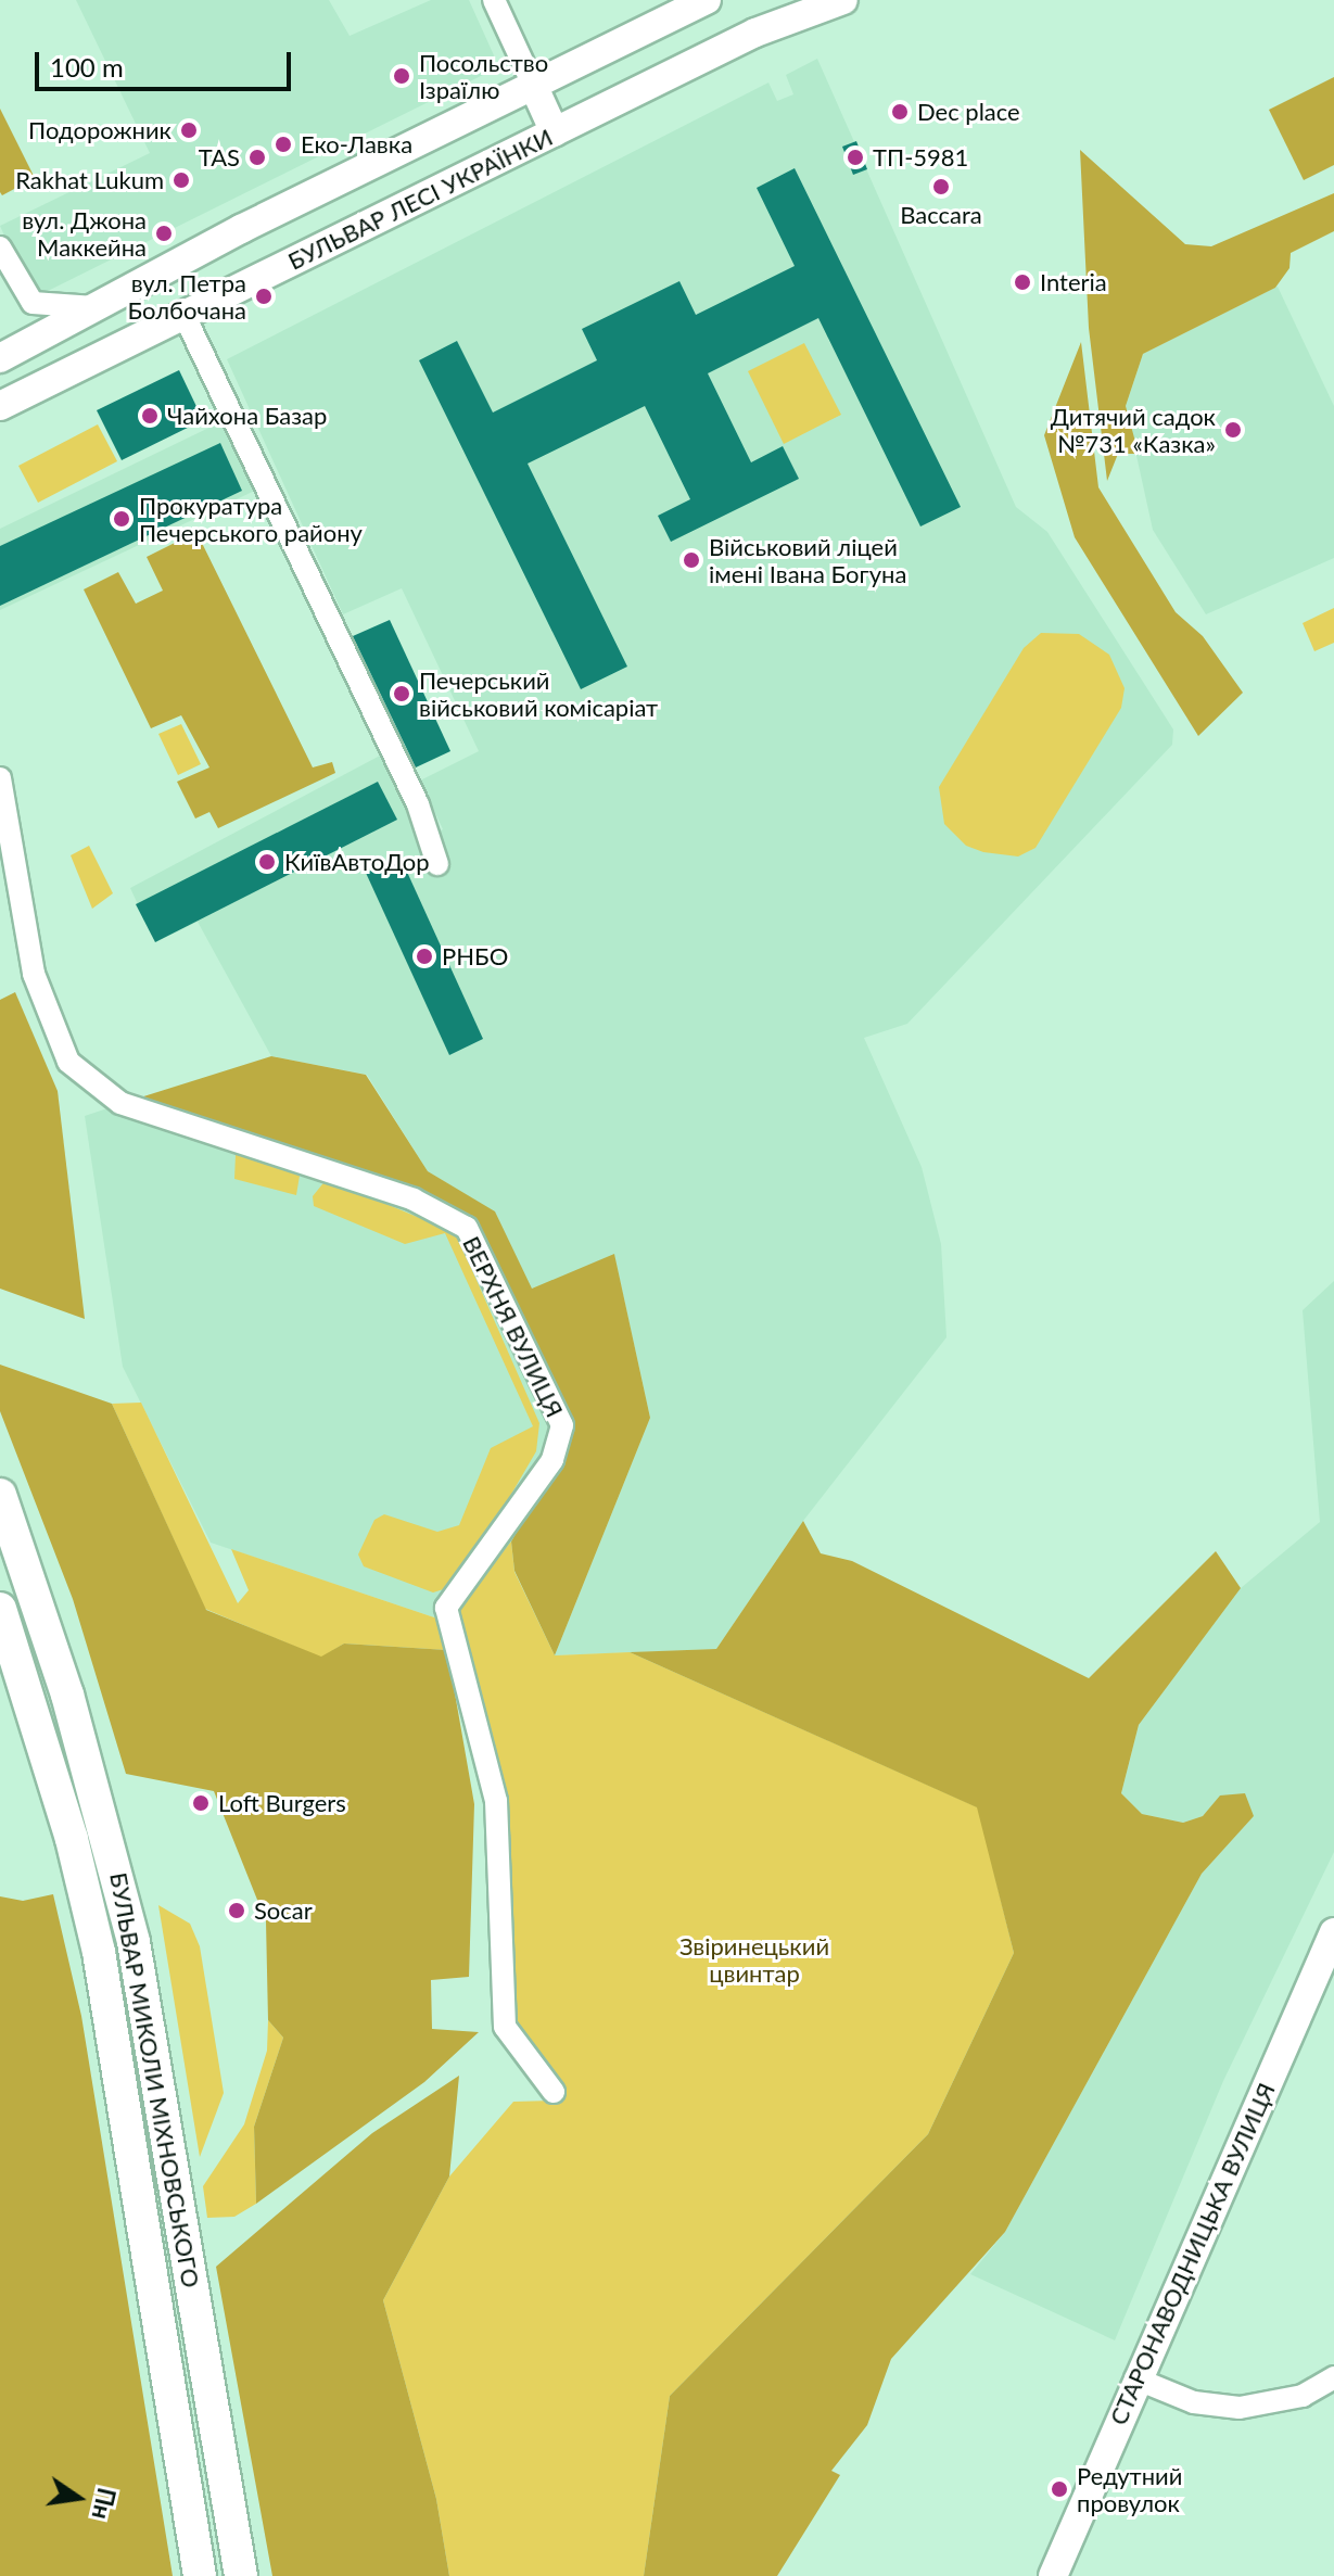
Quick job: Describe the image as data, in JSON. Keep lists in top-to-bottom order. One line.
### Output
{"streets":{"highway":["БУЛЬВАР МИКОЛИ МІХНОВСЬКОГО"],"main road":["БУЛЬВАР ЛЕСІ УКРАЇНКИ","СТАРОНАВОДНИЦЬКА ВУЛИЦЯ"],"street":["ВЕРХНЯ ВУЛИЦЯ"]},"parks":["Звіринецький цвинтар"],"places":["Посольство Ізраїлю","Dec place","Подорожник","Еко-Лавка","TAS","ТП-5981","Rakhat Lukum","Baccara","вул. Джона Маккейна","Interia","вул. Петра Болбочана","Чайхона Базар","Дитячий садок №731 «Казка»","Прокуратура Печерського району","Військовий ліцей імені Івана Богуна","Печерський військовий комісаріат","КиївАвтоДор","РНБО","Loft Burgers","Socar","Редутний провулок"],"scale_bar":"100 m","north":"right"}
